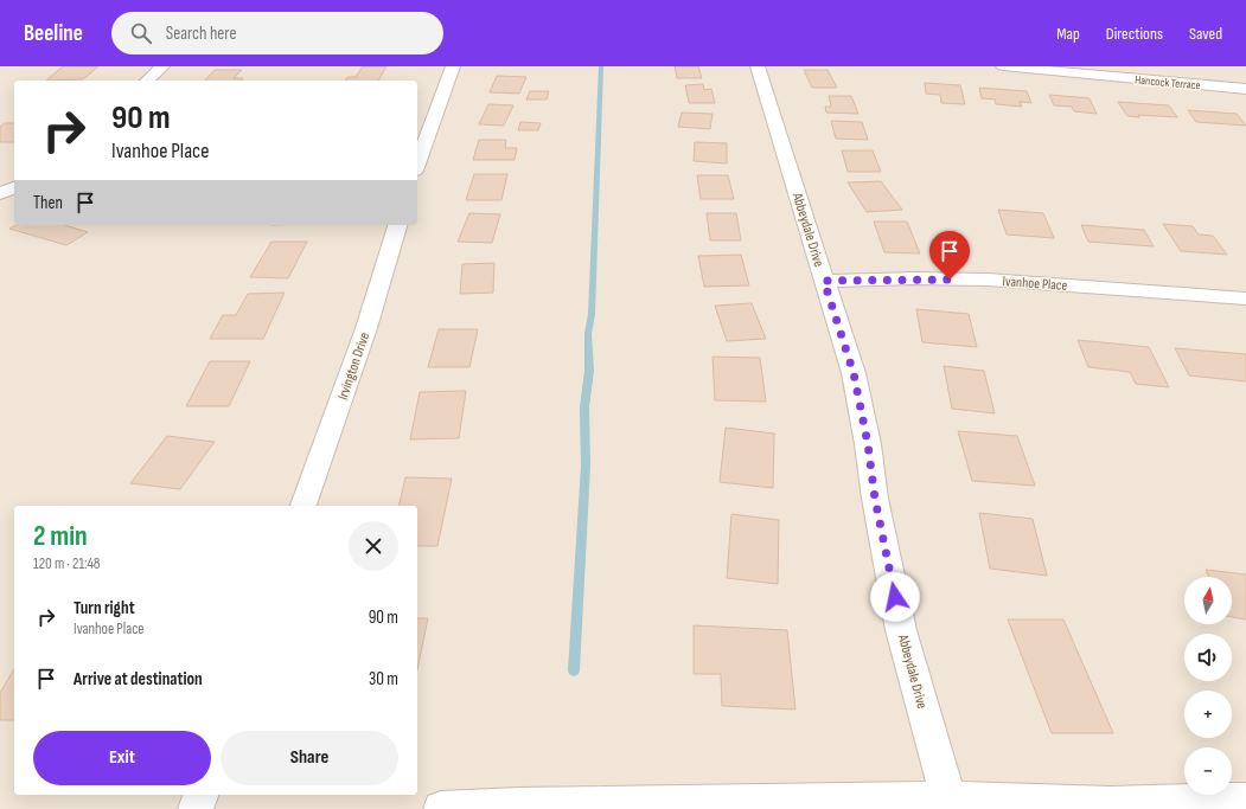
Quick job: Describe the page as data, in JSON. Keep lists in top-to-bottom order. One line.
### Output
{"streets":{"street":["Hancock Terrace","Abbeydale Drive","Ivanhoe Place","Irvington Drive"]},"crossings":[["Abbeydale Drive","Ivanhoe Place"]],"north":"top","page":{"header":"Beeline","search":"Search here","nav":["Map","Directions","Saved"],"turn":["90 m","Ivanhoe Place"],"then":"Then","heading":["2 min","120 m · 21:48"],"map_buttons":["+","−"],"list":[{"name":"Turn right","note":"Ivanhoe Place","value":"90 m"},{"name":"Arrive at destination","value":"30 m"}],"buttons":["Exit","Share"]}}
